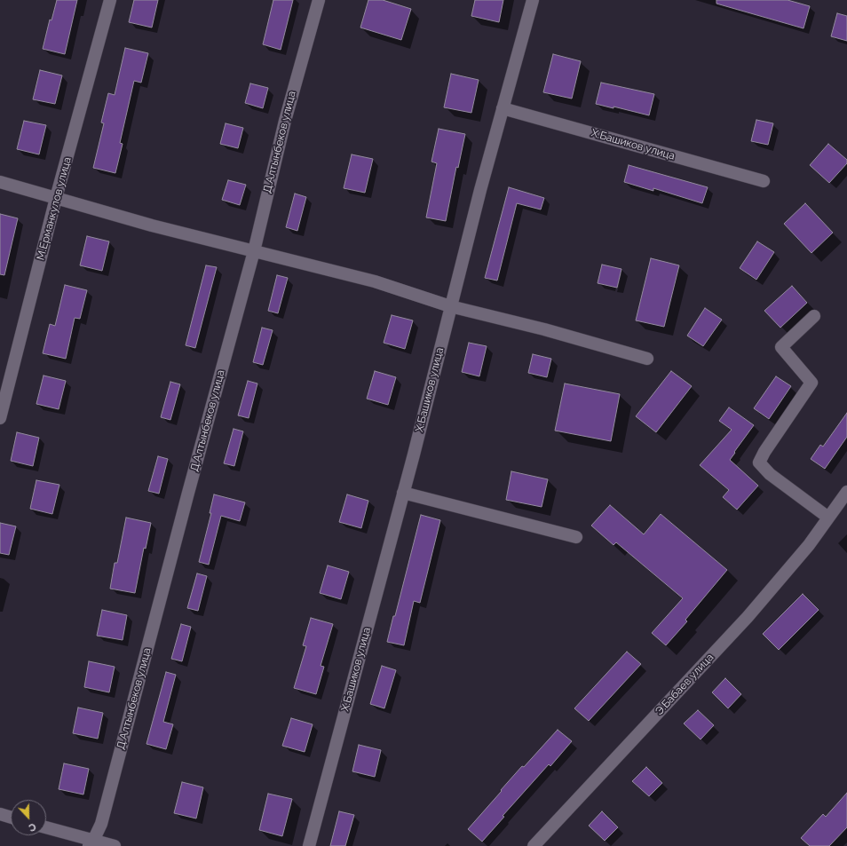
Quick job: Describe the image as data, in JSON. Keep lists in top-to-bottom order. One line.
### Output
{"streets":{"street":["Д.Алтынбеков улица","Х.Башиков улица","М.Ерманкулов улица","Э.Бабаев улица"]},"north":"bottom"}
